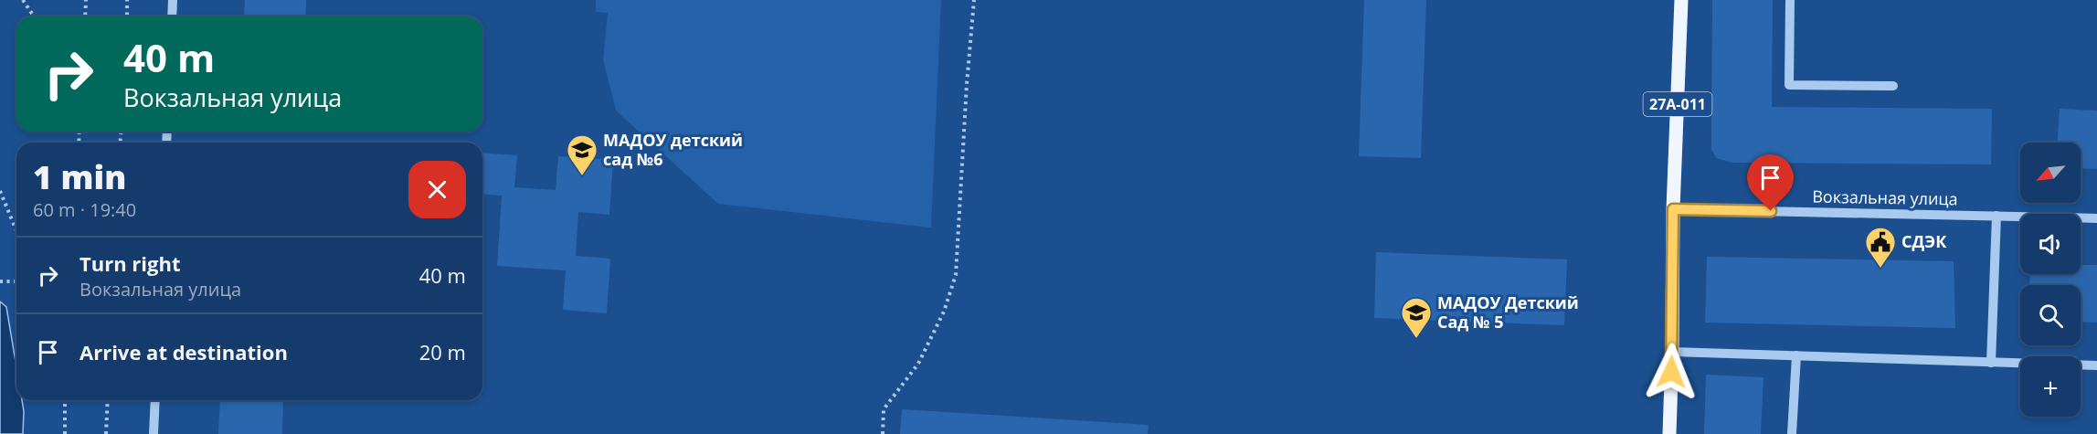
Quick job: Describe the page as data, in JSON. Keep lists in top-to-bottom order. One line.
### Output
{"streets":{"main road":["27А-011"],"street":["Вокзальная улица"]},"crossings":[["27А-011","Вокзальная улица"]],"places":{"school or university":["МАДОУ детский сад №6","МАДОУ Детский Сад № 5"],"public building":["СДЭК"]},"north":"bottom left","page":{"turn":["40 m","Вокзальная улица"],"map_buttons":"+","heading":["1 min","60 m · 19:40"],"list":[{"name":"Turn right","note":"Вокзальная улица","value":"40 m"},{"name":"Arrive at destination","value":"20 m"}]}}
